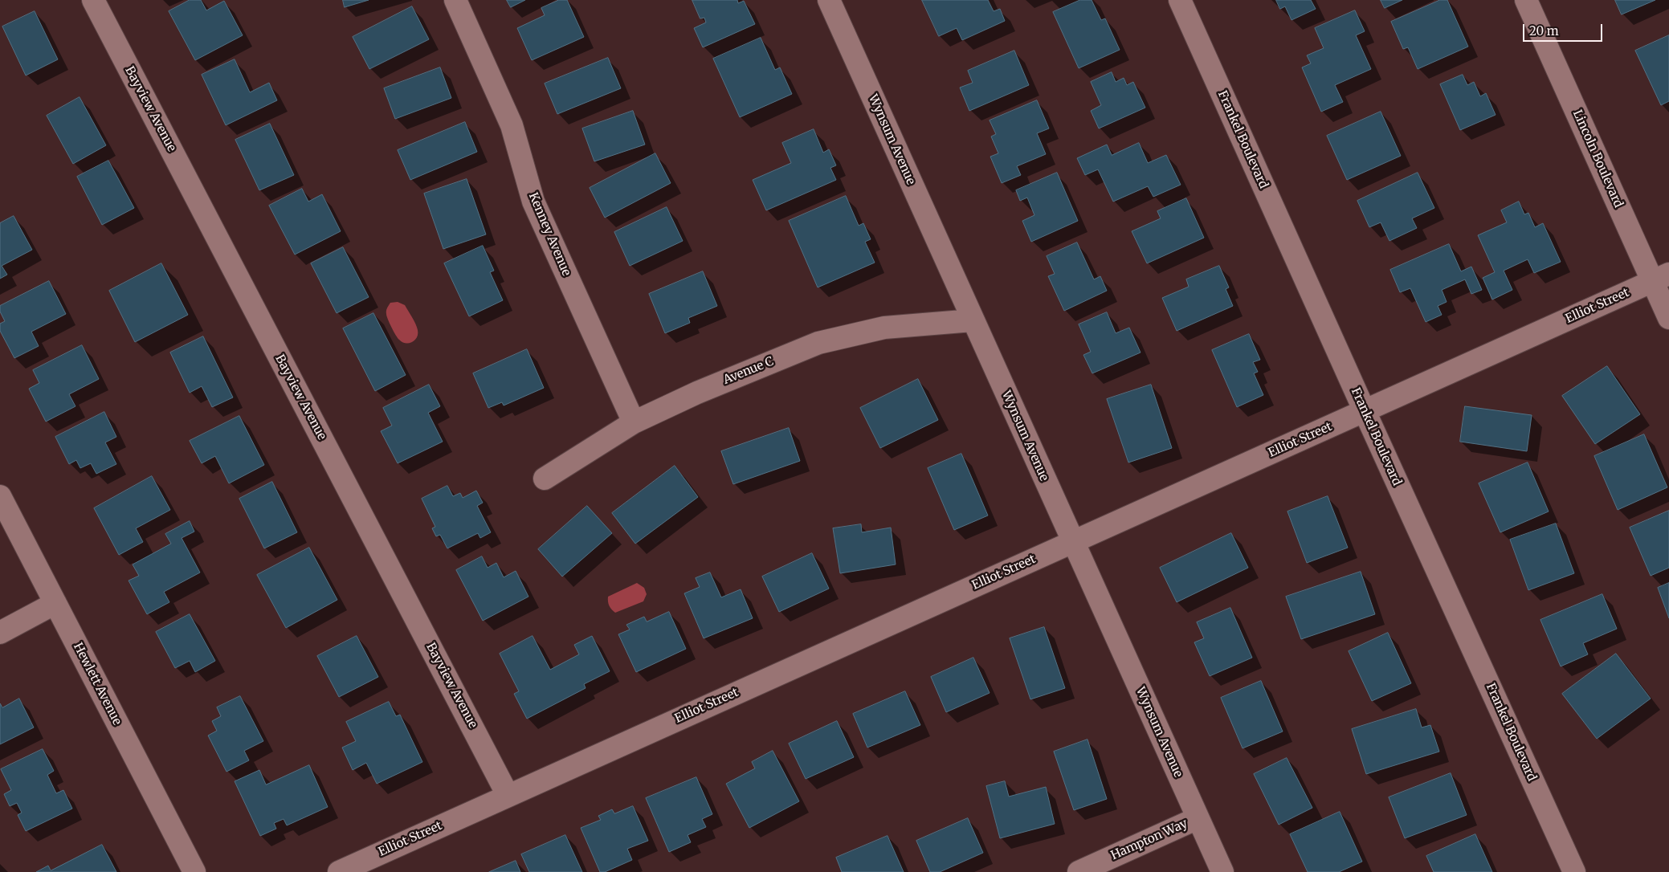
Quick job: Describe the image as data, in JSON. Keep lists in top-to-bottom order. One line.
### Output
{"streets":{"street":["Bayview Avenue","Wynsum Avenue","Frankel Boulevard","Lincoln Boulevard","Kenney Avenue","Elliot Street","Avenue C","Hewlett Avenue","Hampton Way"]},"crossings":[["Bayview Avenue","Elliot Street"],["Wynsum Avenue","Elliot Street"],["Wynsum Avenue","Avenue C"],["Wynsum Avenue","Hampton Way"],["Frankel Boulevard","Elliot Street"],["Lincoln Boulevard","Elliot Street"],["Kenney Avenue","Avenue C"]],"scale_bar":"20 m"}
